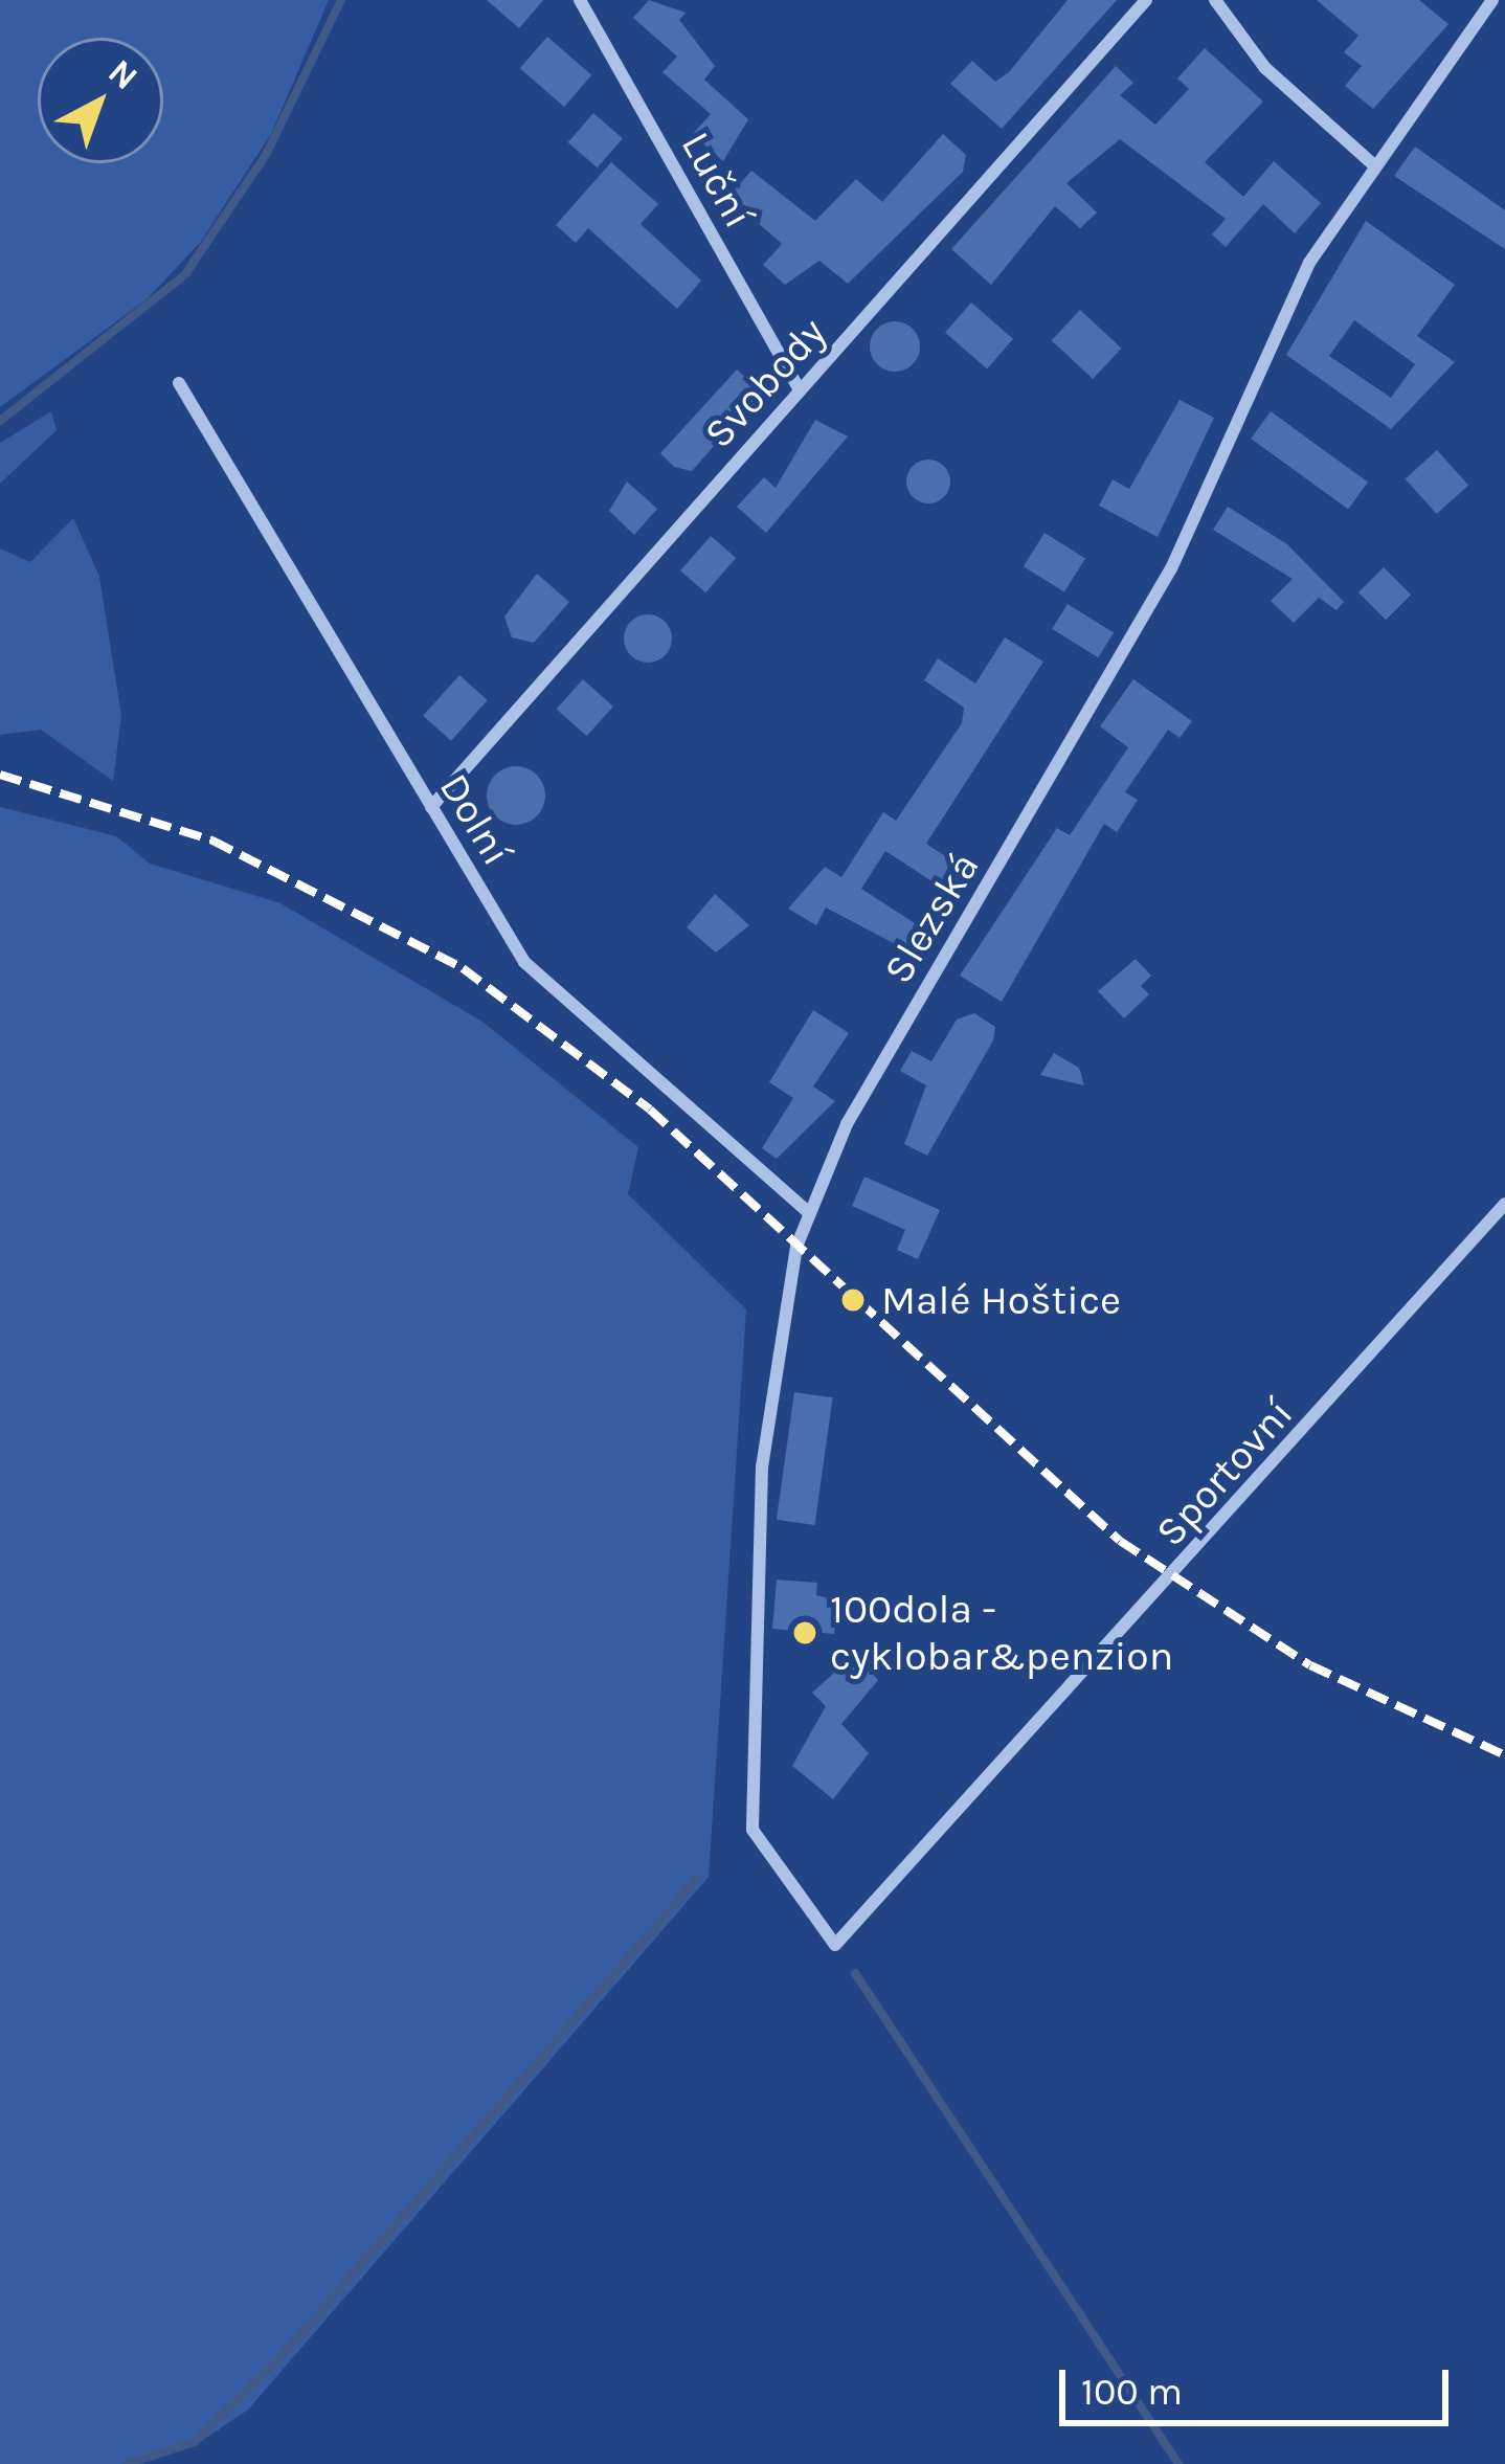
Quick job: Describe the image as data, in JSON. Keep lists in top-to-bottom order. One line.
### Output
{"streets":{"street":["Luční","Svobody","Dolní","Slezská","Sportovní"]},"crossings":[["Luční","Svobody"],["Svobody","Dolní"],["Dolní","Slezská"],["Slezská","Sportovní"]],"places":["Malé Hoštice","100dola - cyklobar&penzion"],"scale_bar":"100 m","north":"top right"}
